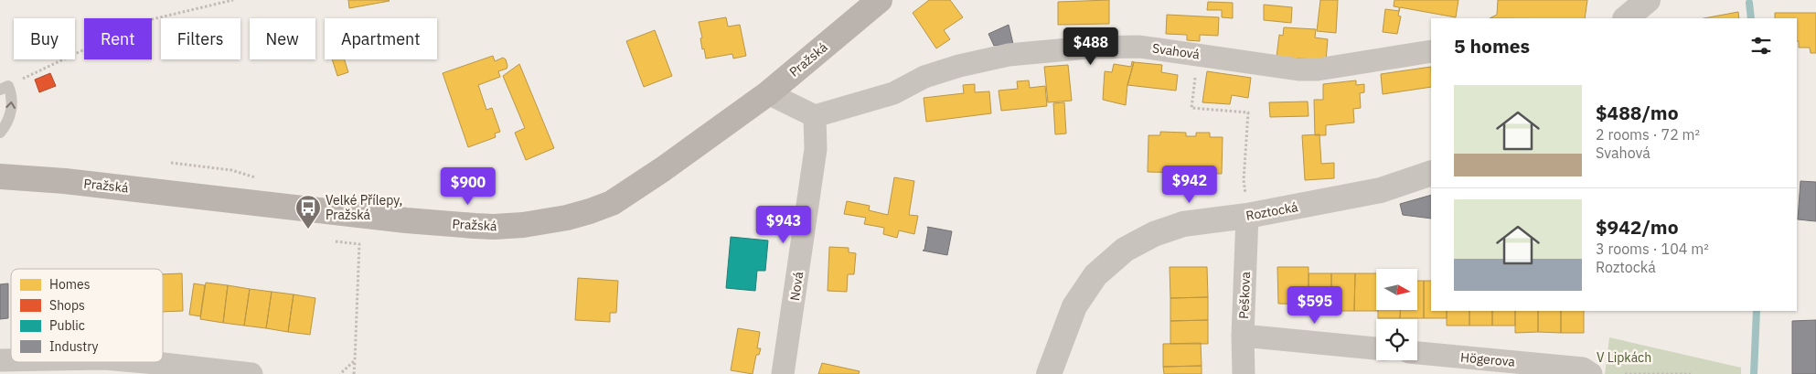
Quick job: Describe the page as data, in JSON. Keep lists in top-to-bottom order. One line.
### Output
{"streets":{"main road":["Pražská"],"street":["Svahová","Roztocká","Nová","Peškova","Högerova"]},"crossings":[["Svahová","Nová"],["Roztocká","Peškova"]],"parks":["V Lipkách"],"places":{"bus stop":["Velké Přílepy, Pražská"]},"legend":["Homes","Shops","Public","Industry"],"north":"right","page":{"chip":["Buy","Rent","Filters","New","Apartment"],"heading":"5 homes","price":["$488","$942","$900","$943","$595"],"list":[{"name":"$488/mo","note":"2 rooms · 72 m² · Svahová"},{"name":"$942/mo","note":"3 rooms · 104 m² · Roztocká"}]}}
